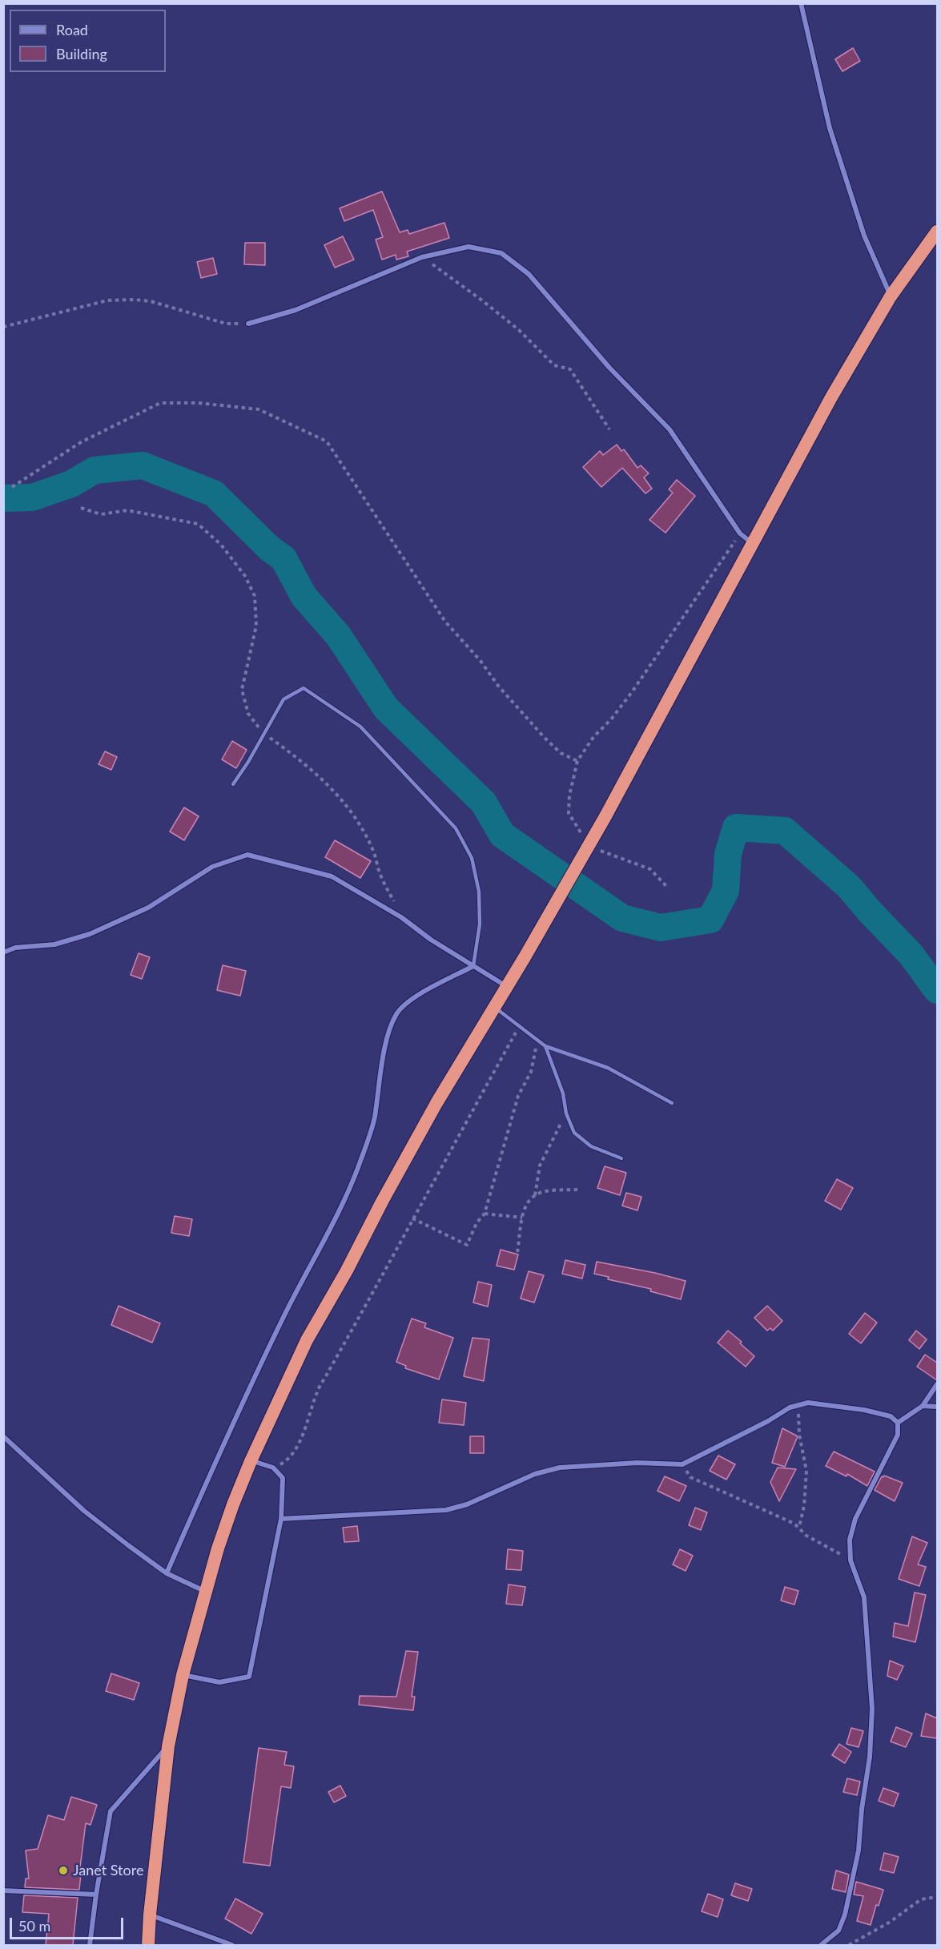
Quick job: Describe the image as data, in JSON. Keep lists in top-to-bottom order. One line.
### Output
{"places":["Janet Store"],"legend":["Road","Building"],"scale_bar":"50 m"}
